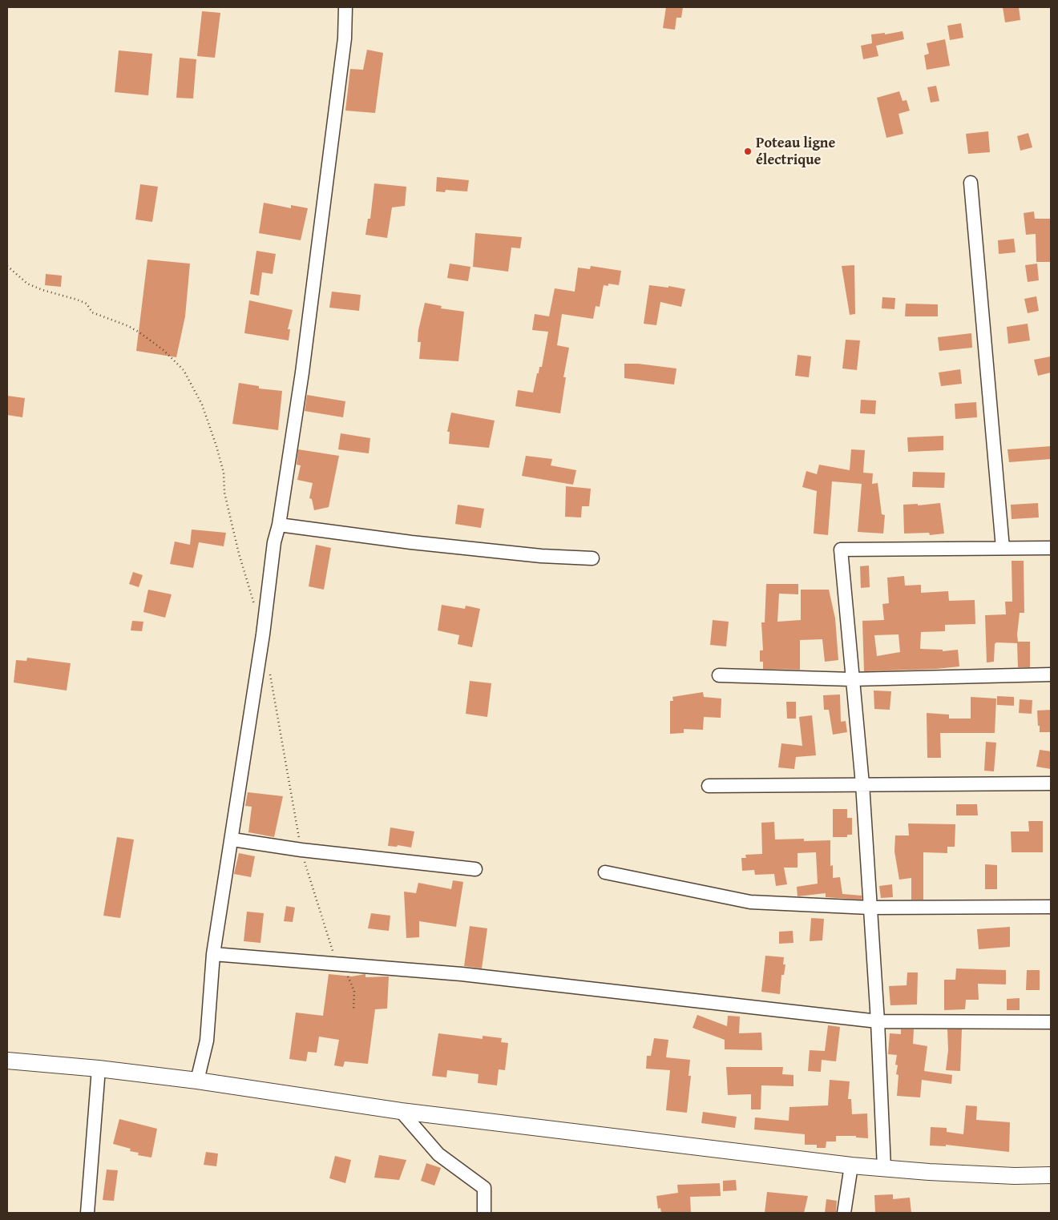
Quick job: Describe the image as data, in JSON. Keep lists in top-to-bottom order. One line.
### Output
{"places":["Poteau ligne électrique"]}
